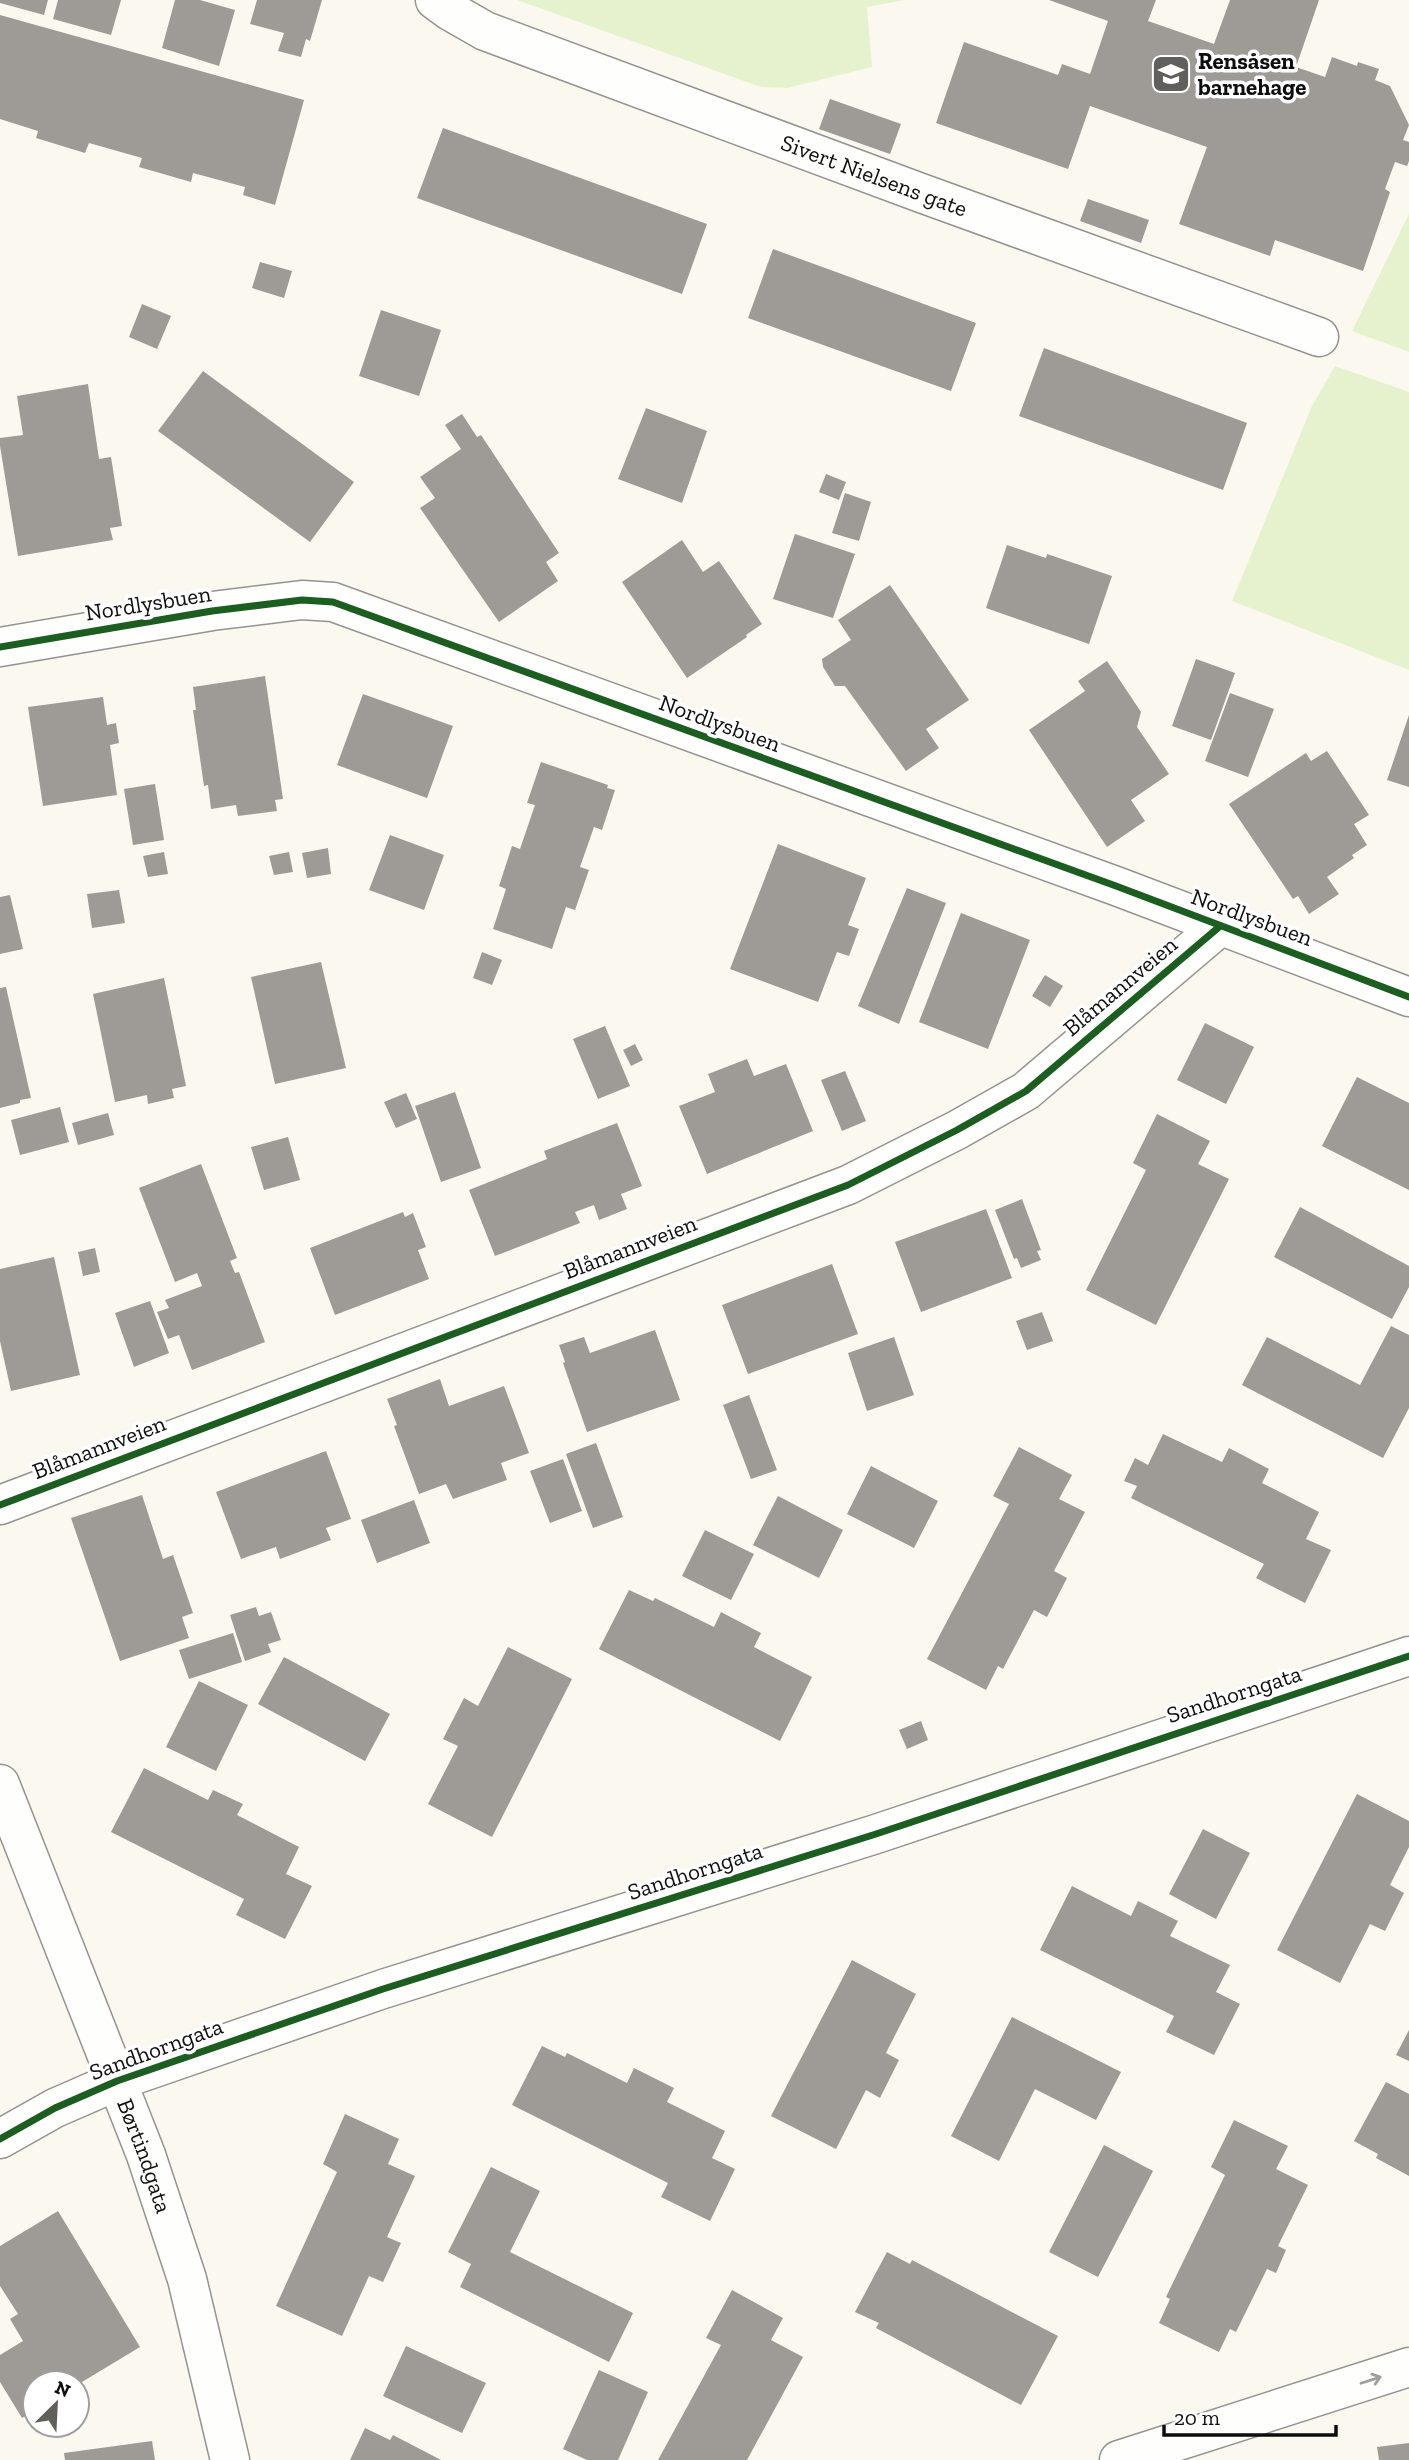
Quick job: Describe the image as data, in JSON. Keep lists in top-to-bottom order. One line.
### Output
{"streets":{"street":["Sivert Nielsens gate","Nordlysbuen","Blåmannveien","Sandhorngata","Børtindgata"]},"crossings":[["Nordlysbuen","Blåmannveien"],["Sandhorngata","Børtindgata"]],"places":{"school or university":["Rensåsen barnehage"]},"scale_bar":"20 m","north":"top right"}
